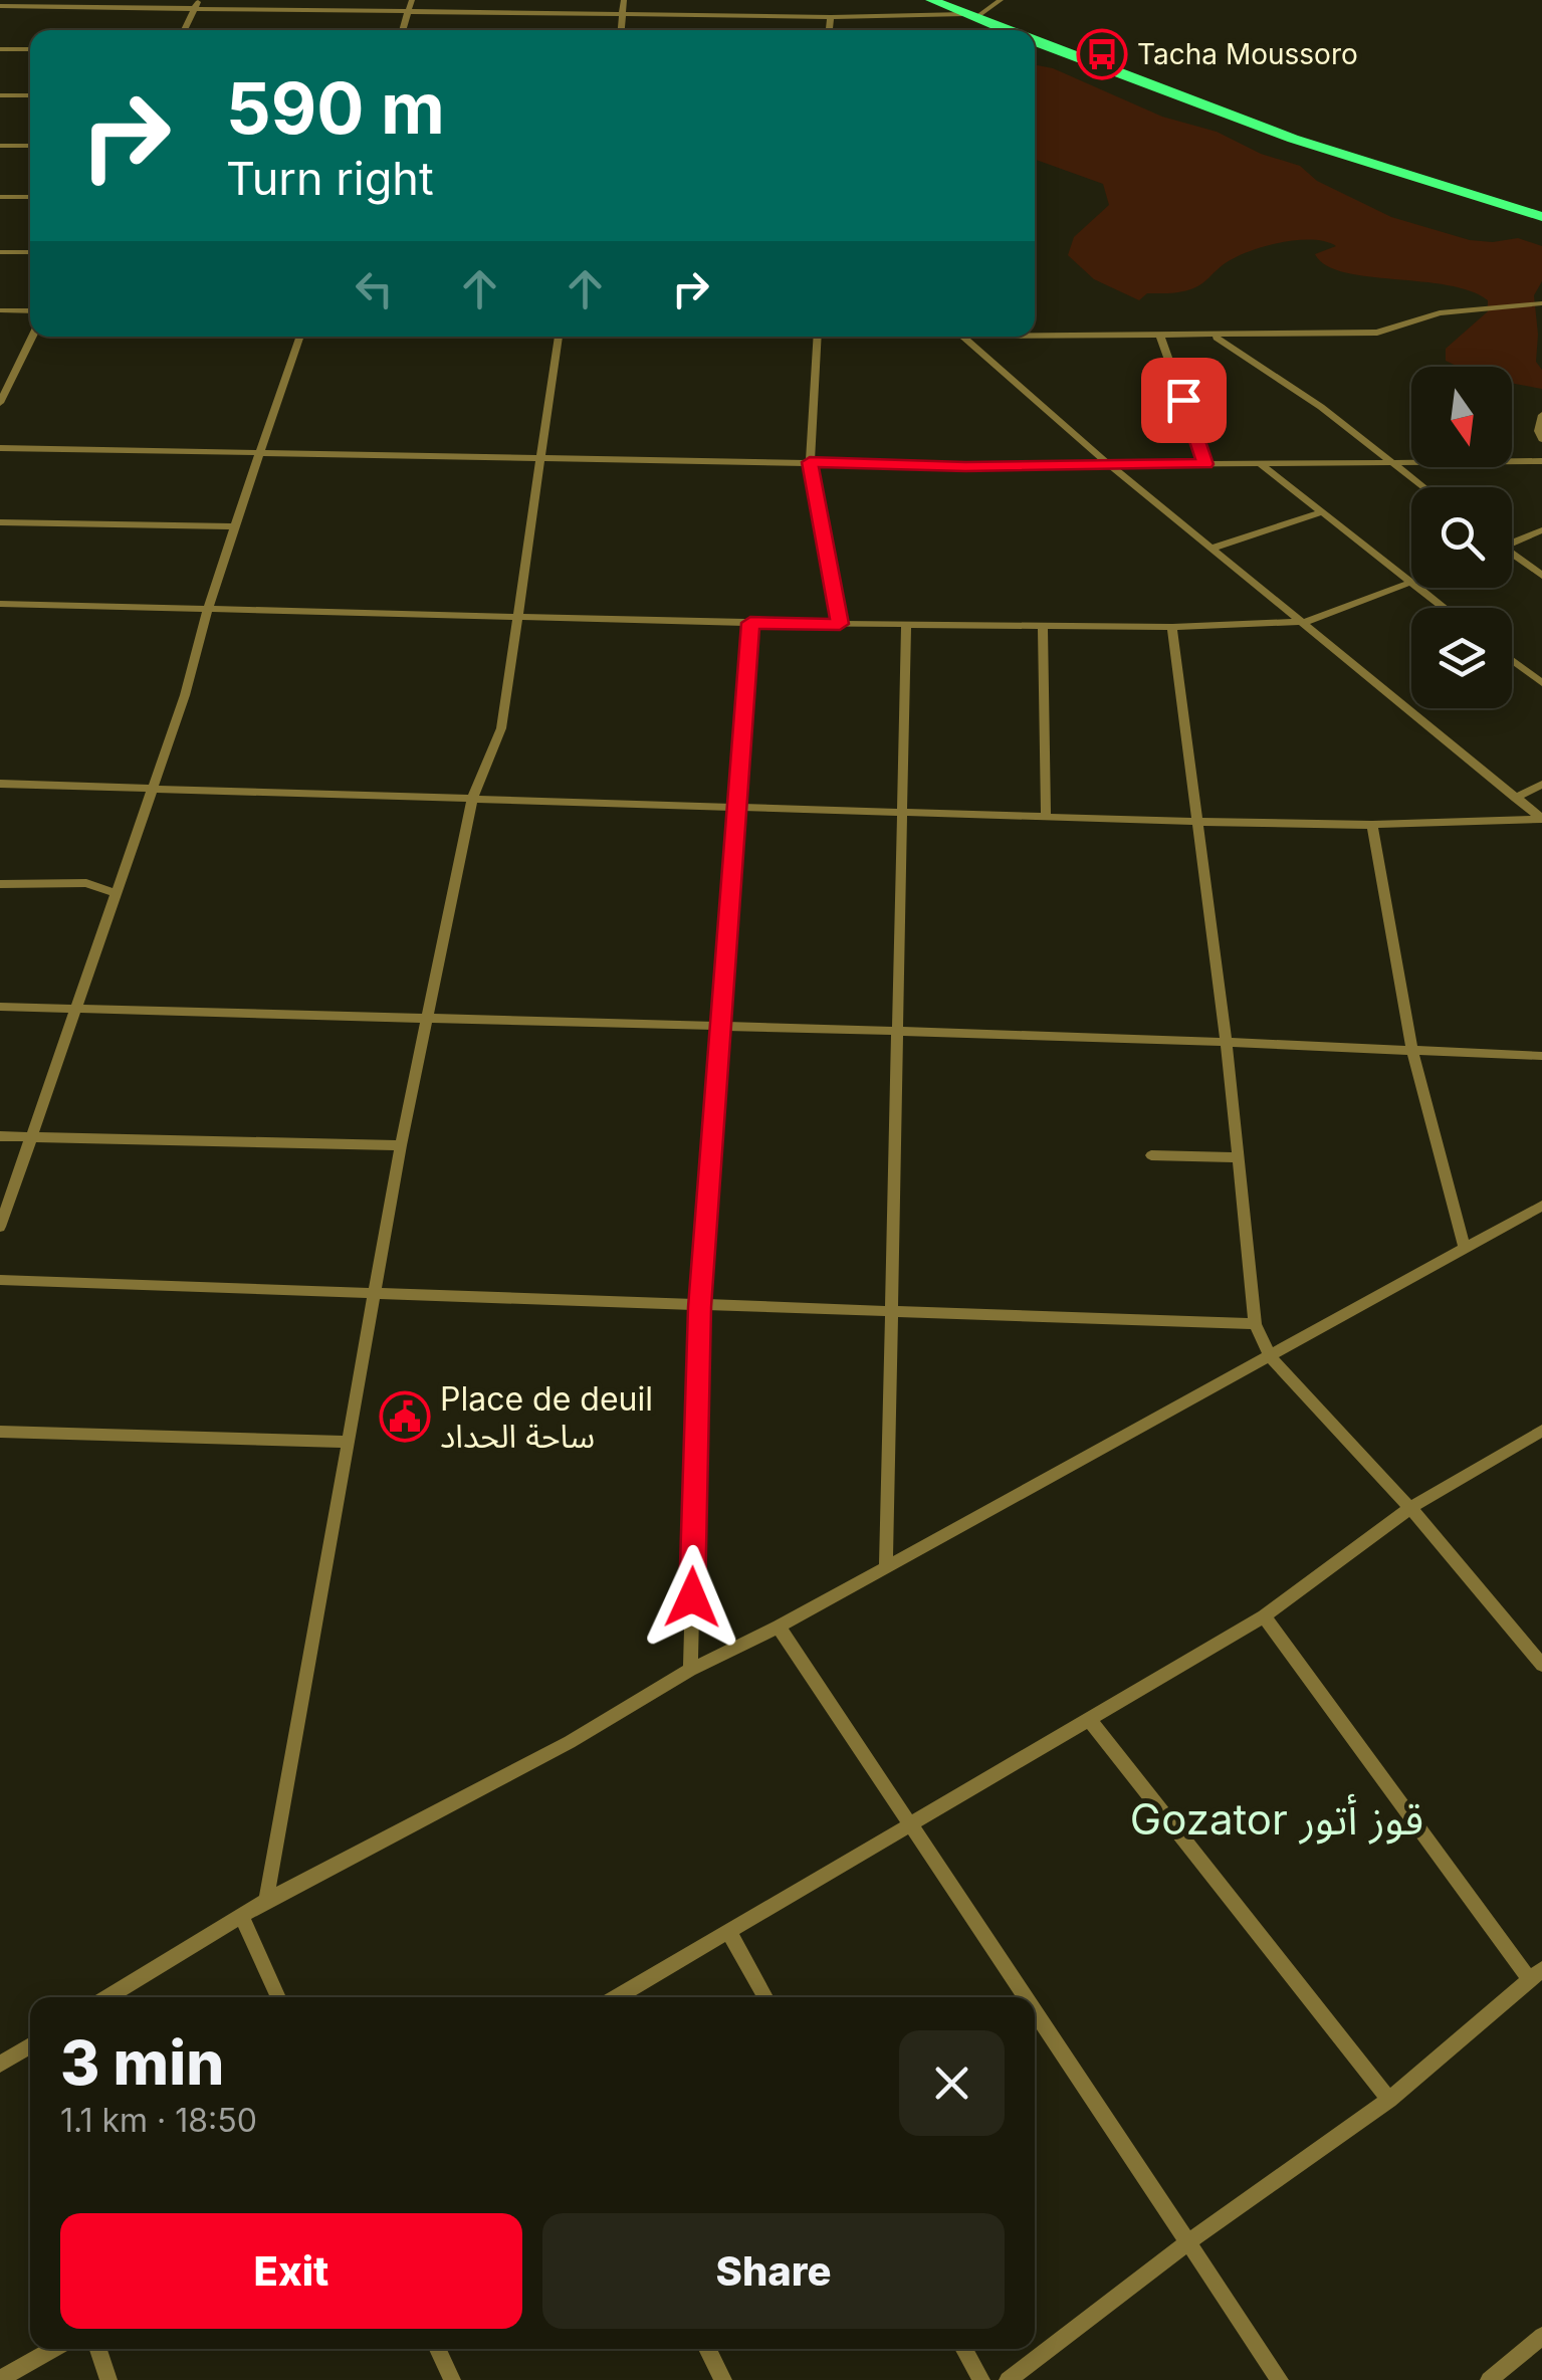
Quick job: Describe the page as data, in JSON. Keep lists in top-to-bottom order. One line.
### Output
{"districts":["Gozator قوز أتور"],"places":{"bus stop":["Tacha Moussoro"],"public building":["Place de deuil ساحة الحداد"]},"north":"bottom","page":{"turn":["590 m","Turn right"],"heading":["3 min","1.1 km · 18:50"],"buttons":["Exit","Share"]}}
